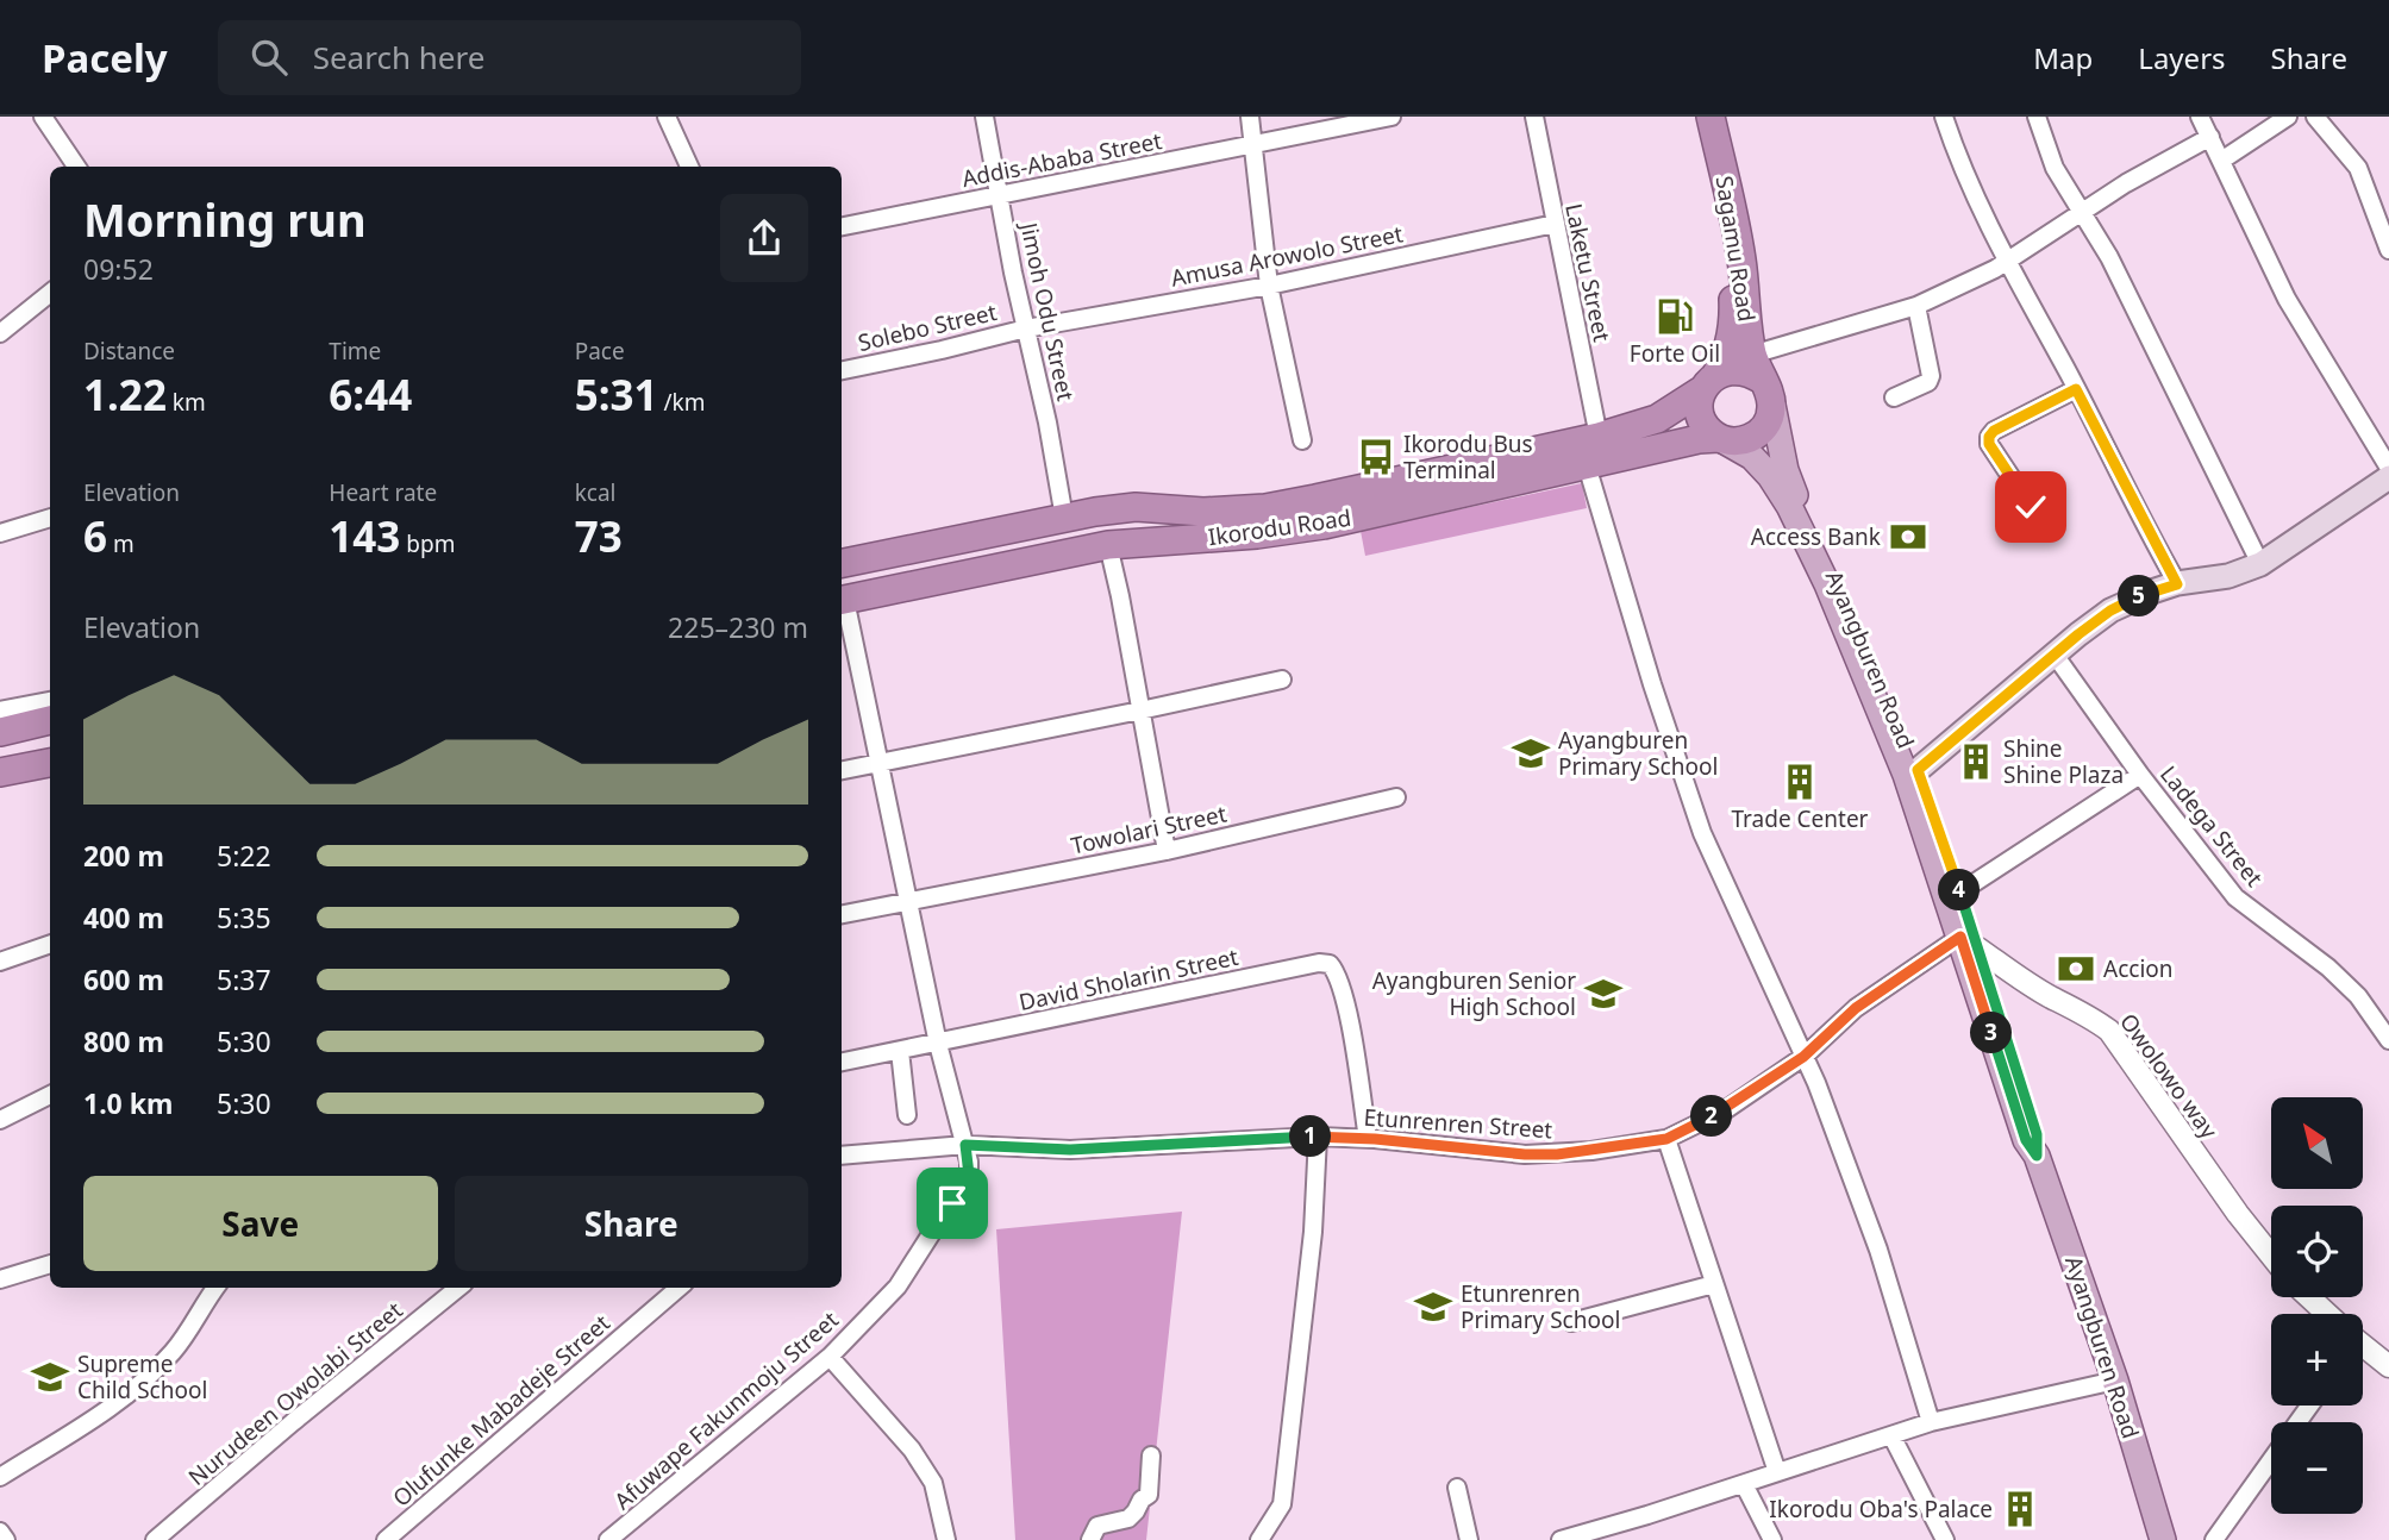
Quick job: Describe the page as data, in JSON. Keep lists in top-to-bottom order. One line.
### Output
{"streets":{"highway":["Sagamu Road","Ikorodu Road"],"main road":["Ayangburen Road"],"street":["Addis-Ababa Street","Amusa Arowolo Street","Laketu Street","Jimoh Odu Street","Solebo Street","Ladega Street","Towolari Street","David Sholarin Street","Owolowo way","Etunrenren Street","Nurudeen Owolabi Street","Olufunke Mabadeje Street","Afuwape Fakunmoju Street"]},"crossings":[["Addis-Ababa Street","Jimoh Odu Street"],["Sagamu Road","Ikorodu Road"],["Amusa Arowolo Street","Laketu Street"],["Amusa Arowolo Street","Jimoh Odu Street"],["Amusa Arowolo Street","Solebo Street"],["Laketu Street","Ikorodu Road"],["Jimoh Odu Street","Solebo Street"],["Jimoh Odu Street","Ikorodu Road"],["Ikorodu Road","Afuwape Fakunmoju Street"],["Ayangburen Road","Owolowo way"],["Ayangburen Road","Etunrenren Street"],["Towolari Street","Afuwape Fakunmoju Street"],["David Sholarin Street","Etunrenren Street"],["David Sholarin Street","Afuwape Fakunmoju Street"],["Owolowo way","Etunrenren Street"],["Etunrenren Street","Afuwape Fakunmoju Street"]],"places":{"fuel station":["Forte Oil"],"bus stop":["Ikorodu Bus Terminal"],"bank":["Access Bank","Accion"],"school or university":["Ayangburen Primary School","Ayangburen Senior High School","Etunrenren Primary School","Supreme Child School"],"building":["Shine Shine Plaza","Trade Center","Ikorodu Oba's Palace"]},"north":"top left","page":{"header":"Pacely","search":"Search here","nav":["Map","Layers","Share"],"heading":["Morning run","09:52"],"stats":[["Distance","1.22 km"],["Time","6:44"],["Pace","5:31 /km"],["Elevation","6 m"],["Heart rate","143 bpm"],["kcal","73"]],"pins":["5","4","3","2","1"],"chart":["Elevation","225–230 m"],"list":[{"name":"200 m","note":"5:22"},{"name":"400 m","note":"5:35"},{"name":"600 m","note":"5:37"},{"name":"800 m","note":"5:30"},{"name":"1.0 km","note":"5:30"}],"map_buttons":["+","−"],"buttons":["Save","Share"]}}
